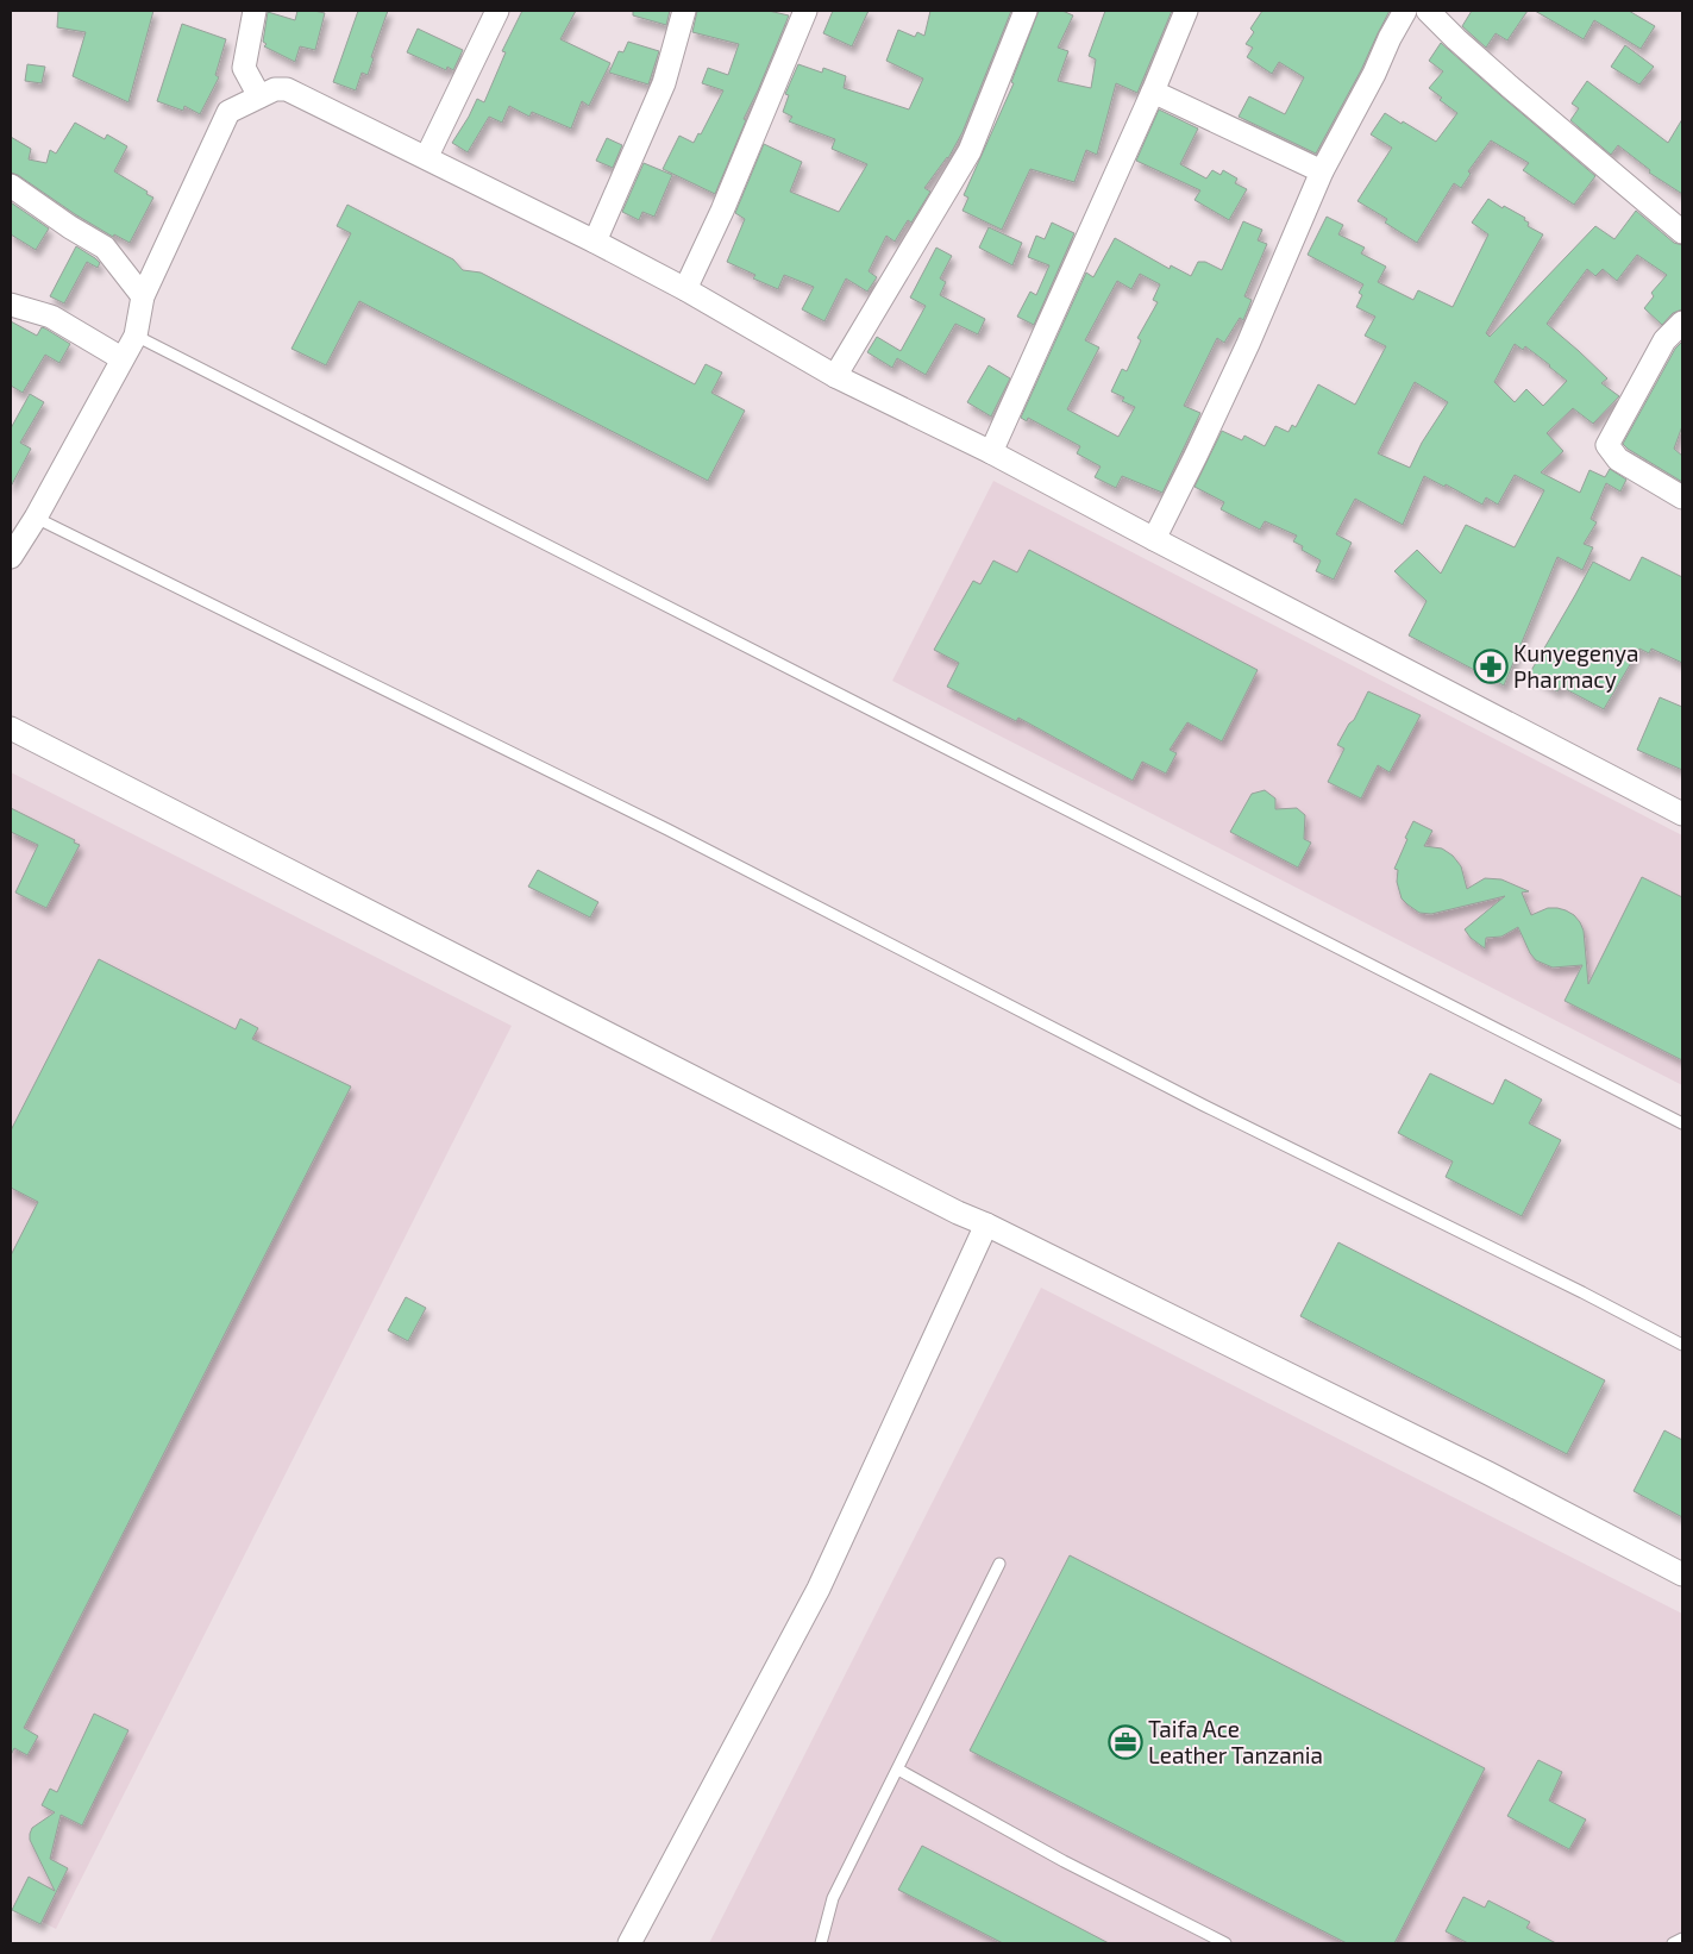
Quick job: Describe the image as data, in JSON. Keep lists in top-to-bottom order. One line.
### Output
{"places":{"pharmacy":["Kunyegenya Pharmacy"],"office":["Taifa Ace Leather Tanzania"]}}
